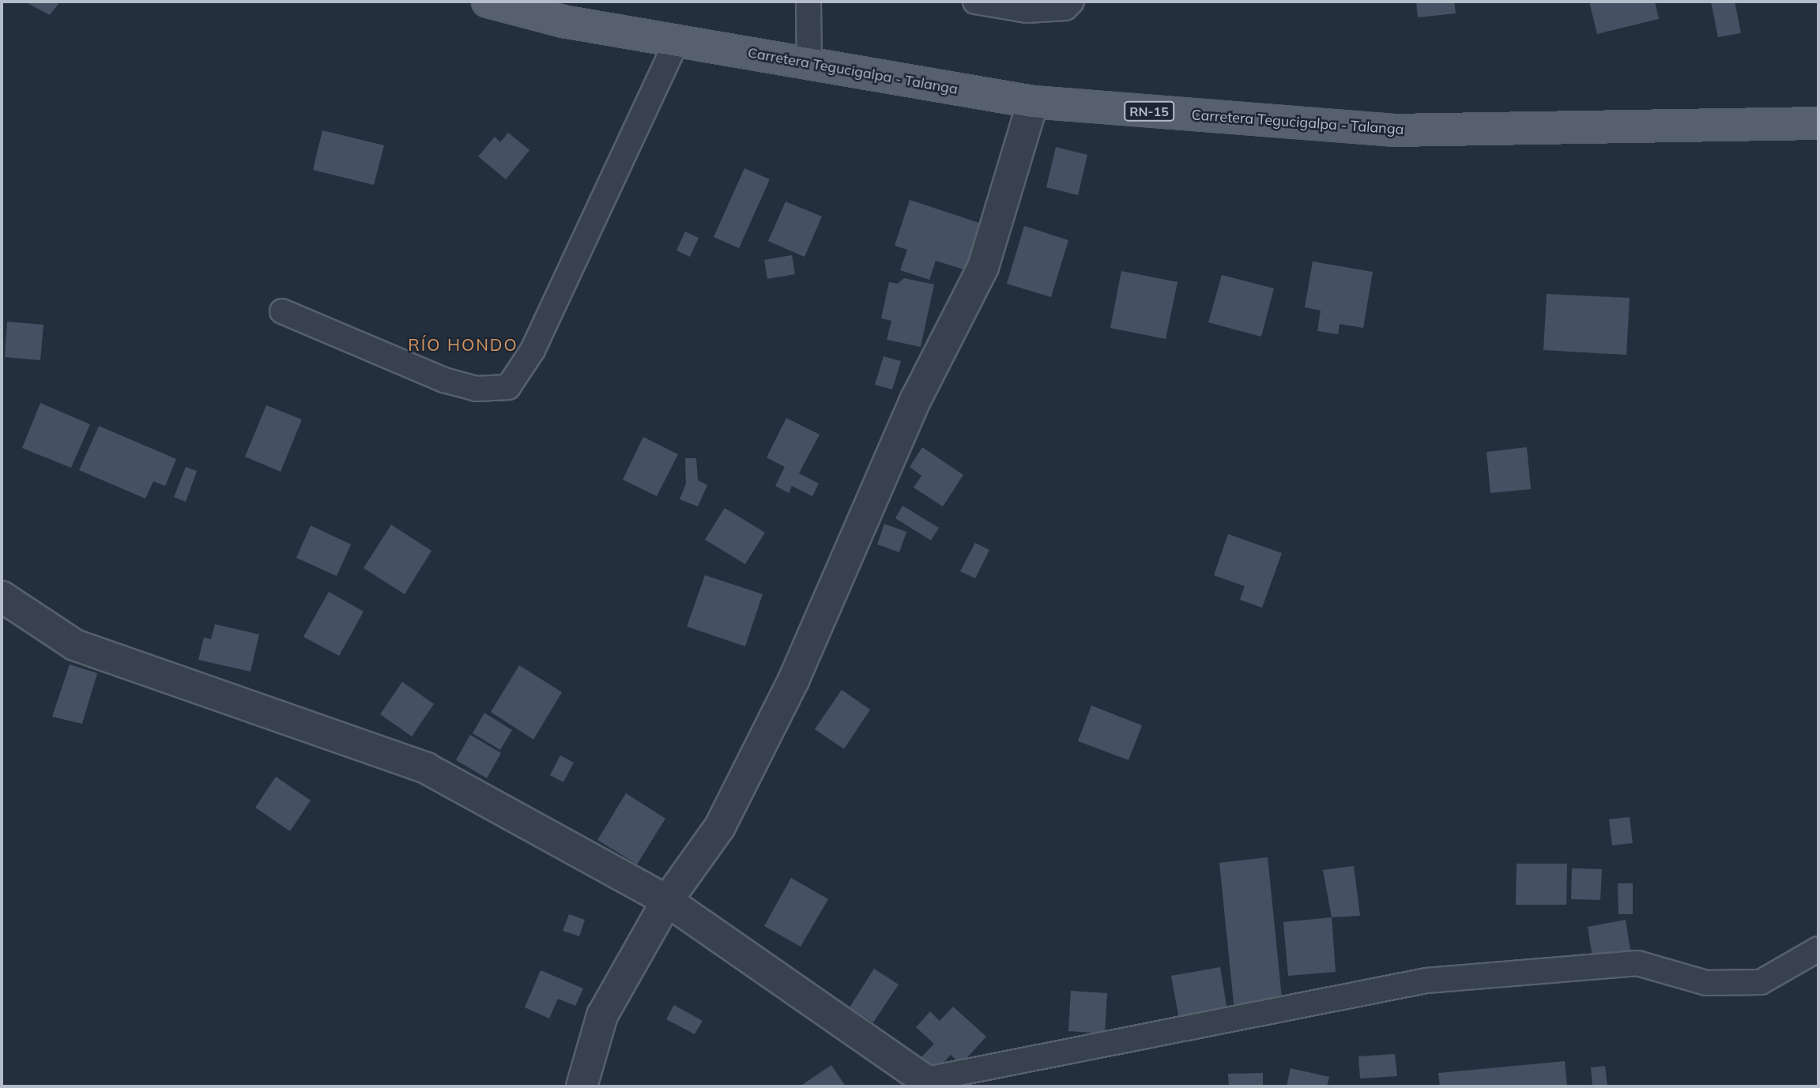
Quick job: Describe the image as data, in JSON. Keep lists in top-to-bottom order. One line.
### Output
{"streets":{"main road":["Carretera Tegucigalpa - Talanga","RN-15"]},"districts":["RÍO HONDO"]}
